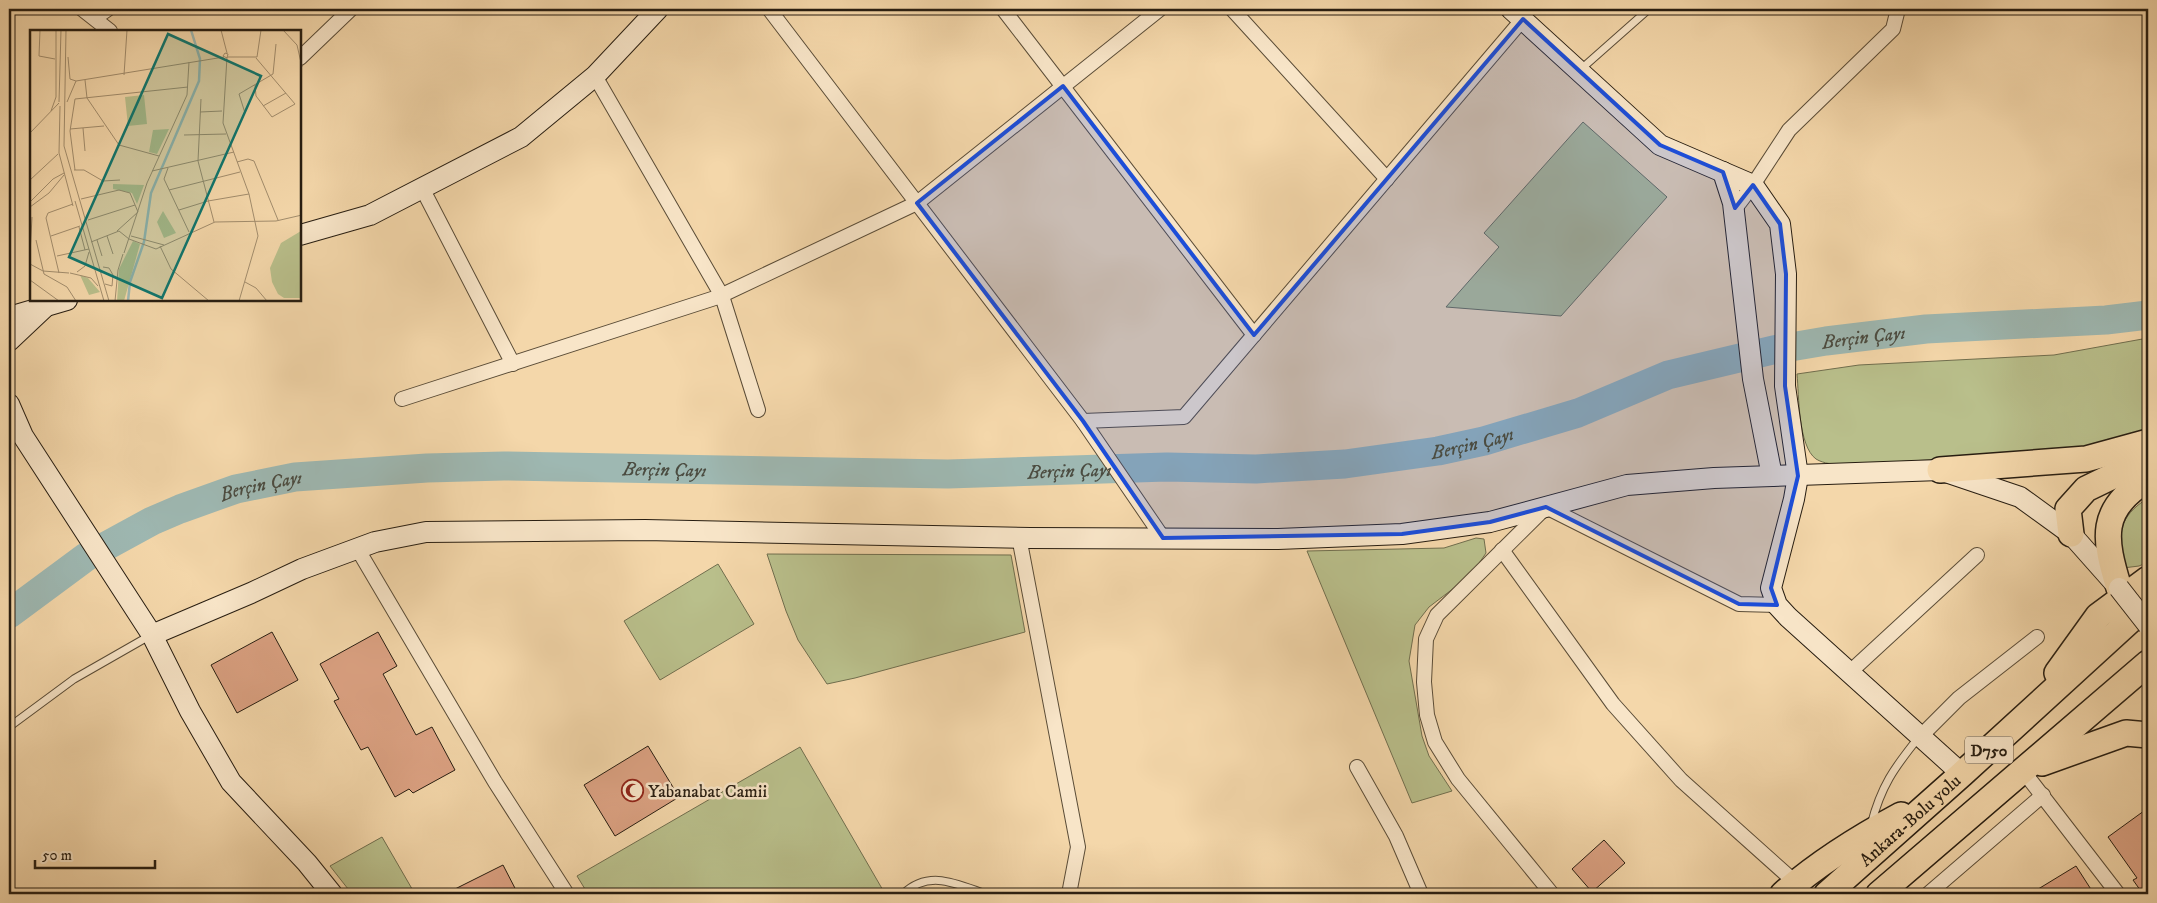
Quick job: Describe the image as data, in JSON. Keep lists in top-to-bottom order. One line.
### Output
{"streets":{"highway":["D750","Ankara-Bolu yolu"]},"water":["Berçin Çayı"],"places":{"mosque":["Yabanabat Camii"]},"scale_bar":"50 m"}
